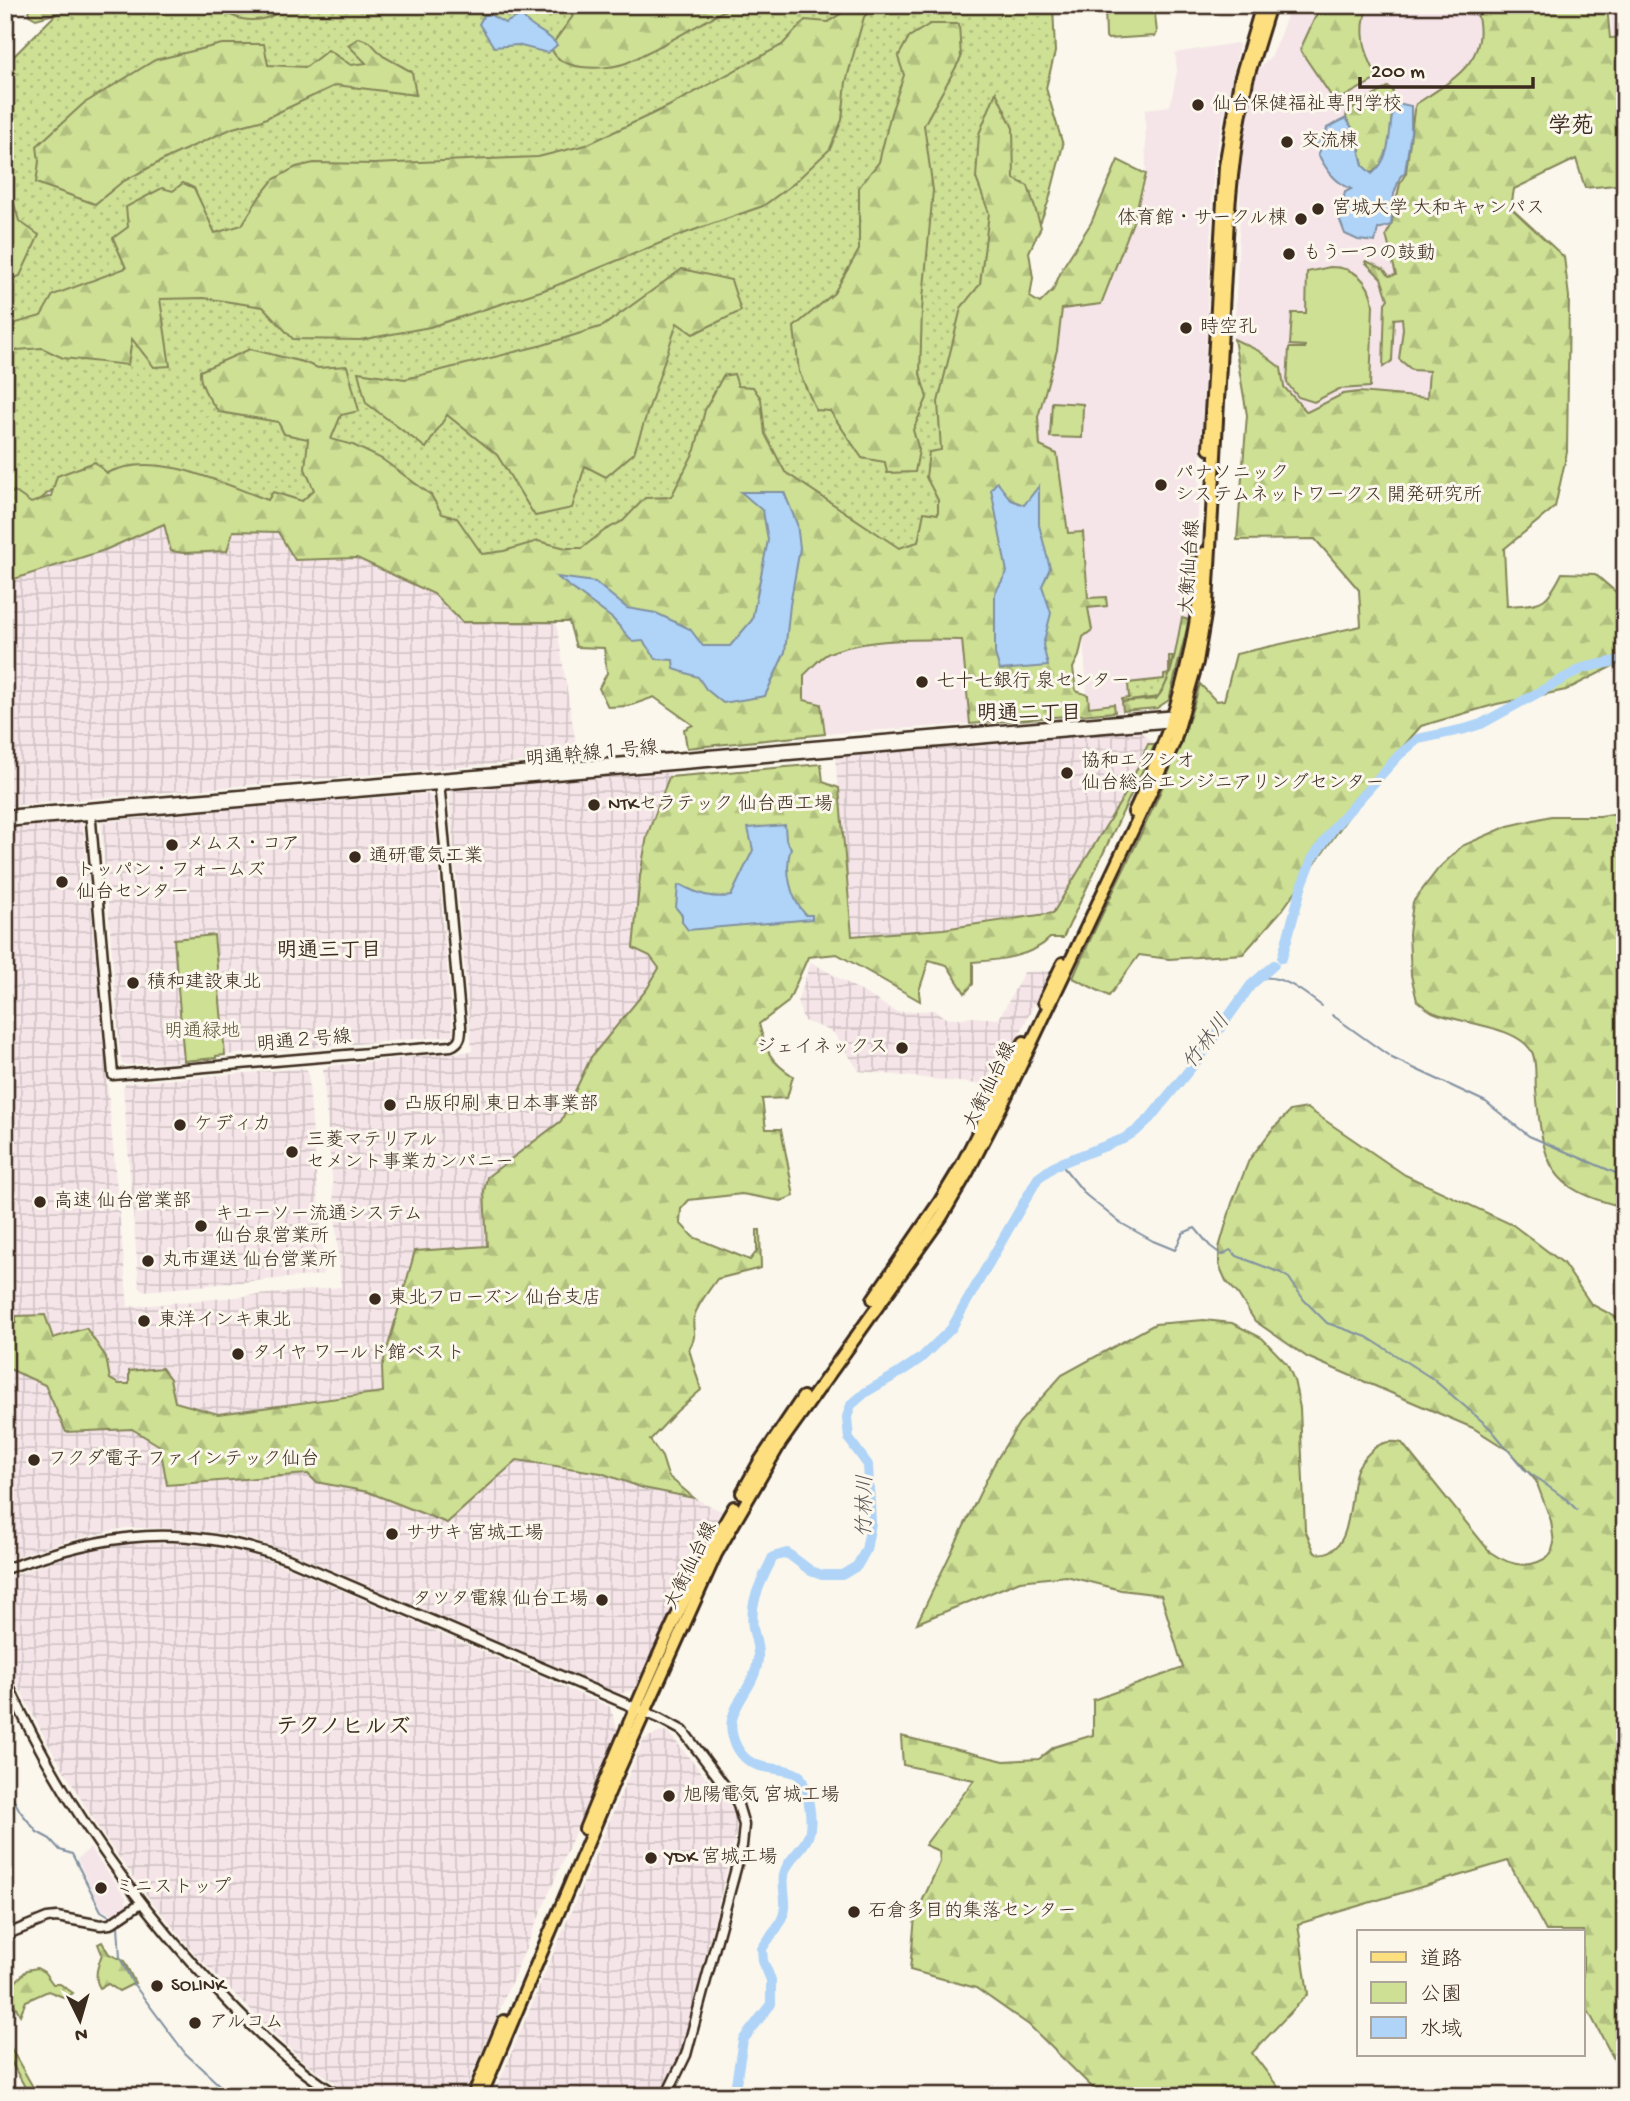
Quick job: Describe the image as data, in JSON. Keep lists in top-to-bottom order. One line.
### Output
{"streets":{"main road":["大衡仙台線"],"street":["明通幹線１号線","明通２号線"]},"crossings":[["大衡仙台線","明通幹線１号線"],["明通幹線１号線","明通２号線"]],"districts":["学苑","明通二丁目","明通三丁目","テクノヒルズ"],"water":["竹林川"],"parks":["明通緑地"],"places":["仙台保健福祉専門学校","交流棟","宮城大学 大和キャンパス","体育館・サークル棟","もう一つの鼓動","時空孔","パナソニック システムネットワークス 開発研究所","七十七銀行 泉センター","協和エクシオ 仙台総合エンジニアリングセンター","NTKセラテック 仙台西工場","メムス・コア","通研電気工業","トッパン・フォームズ 仙台センター","積和建設東北","ジェイネックス","凸版印刷 東日本事業部","ケディカ","三菱マテリアル セメント事業カンパニー","高速 仙台営業部","キユーソー流通システム 仙台泉営業所","丸市運送 仙台営業所","東北フローズン 仙台支店","東洋インキ東北","タイヤ ワールド館ベスト","フクダ電子 ファインテック仙台","ササキ 宮城工場","タツタ電線 仙台工場","旭陽電気 宮城工場","YDK 宮城工場","ミニストップ","石倉多目的集落センター","SOLINK","アルコム"],"legend":["道路","公園","水域"],"scale_bar":"200 m","north":"bottom"}
